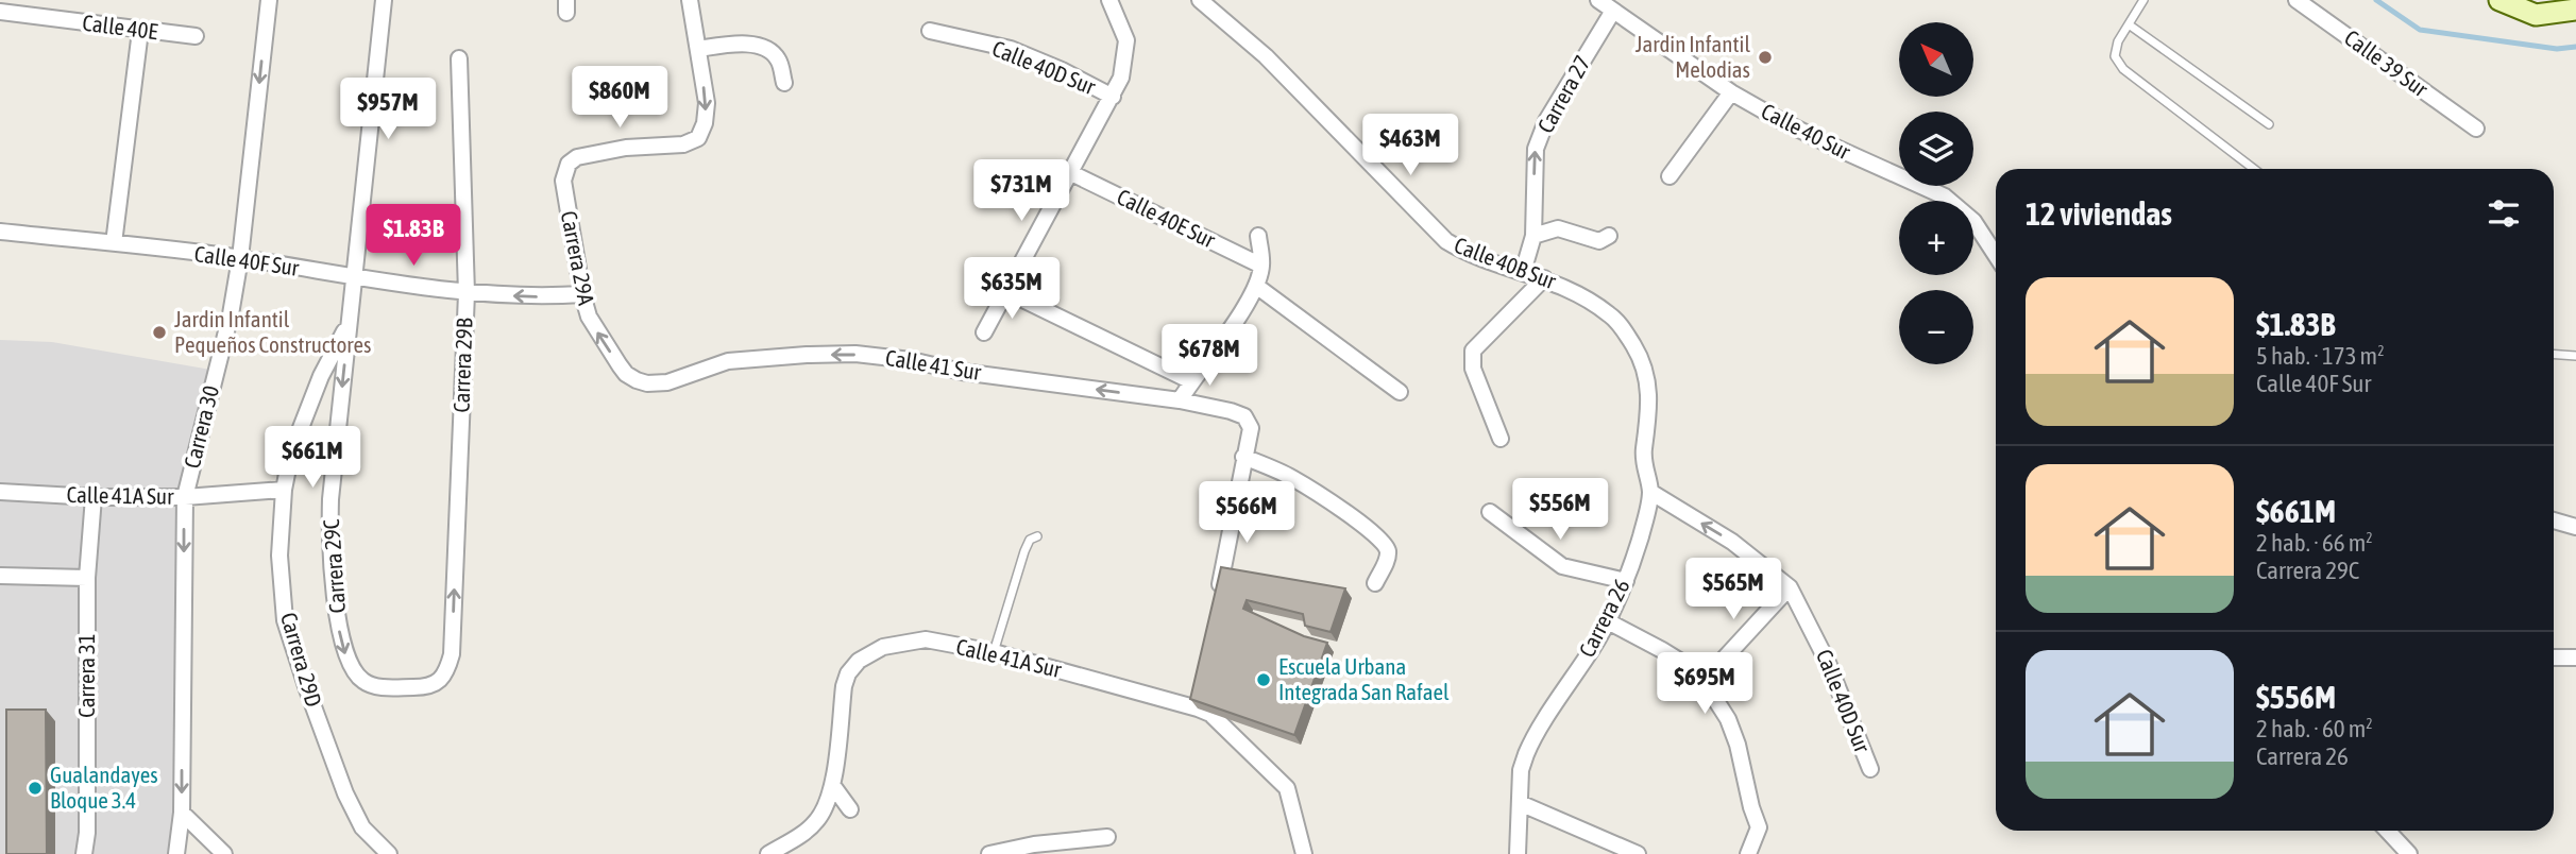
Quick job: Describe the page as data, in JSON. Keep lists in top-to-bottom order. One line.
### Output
{"streets":{"street":["Calle 40E","Calle 39 Sur","Calle 40D Sur","Carrera 27","Calle 40 Sur","Calle 40E Sur","Carrera 29A","Calle 40F Sur","Calle 40B Sur","Carrera 29B","Calle 41 Sur","Carrera 30","Calle 41A Sur","Carrera 29C","Carrera 26","Carrera 29D","Carrera 31"]},"crossings":[["Calle 40D Sur","Carrera 26"],["Carrera 27","Calle 40 Sur"],["Carrera 27","Calle 40B Sur"],["Carrera 29A","Calle 40F Sur"],["Carrera 29A","Calle 41 Sur"],["Calle 40F Sur","Carrera 29B"],["Calle 40F Sur","Carrera 30"],["Calle 40F Sur","Carrera 29C"],["Calle 40B Sur","Carrera 26"],["Carrera 29B","Carrera 29C"],["Carrera 30","Calle 41A Sur"],["Calle 41A Sur","Carrera 29D"],["Calle 41A Sur","Carrera 31"],["Carrera 29C","Carrera 29D"]],"one_way":["Carrera 27","Carrera 29B","Carrera 29C"],"places":["Jardin Infantil Melodias","Jardin Infantil Pequeños Constructores","Escuela Urbana Integrada San Rafael","Gualandayes Bloque 3.4"],"north":"top left","page":{"map_buttons":["+","−"],"price":["$860M","$957M","$463M","$731M","$1.83B","$635M","$678M","$661M","$556M","$566M","$565M","$695M"],"heading":"12 viviendas","list":[{"name":"$1.83B","note":"5 hab. · 173 m² · Calle 40F Sur"},{"name":"$661M","note":"2 hab. · 66 m² · Carrera 29C"},{"name":"$556M","note":"2 hab. · 60 m² · Carrera 26"}]}}
